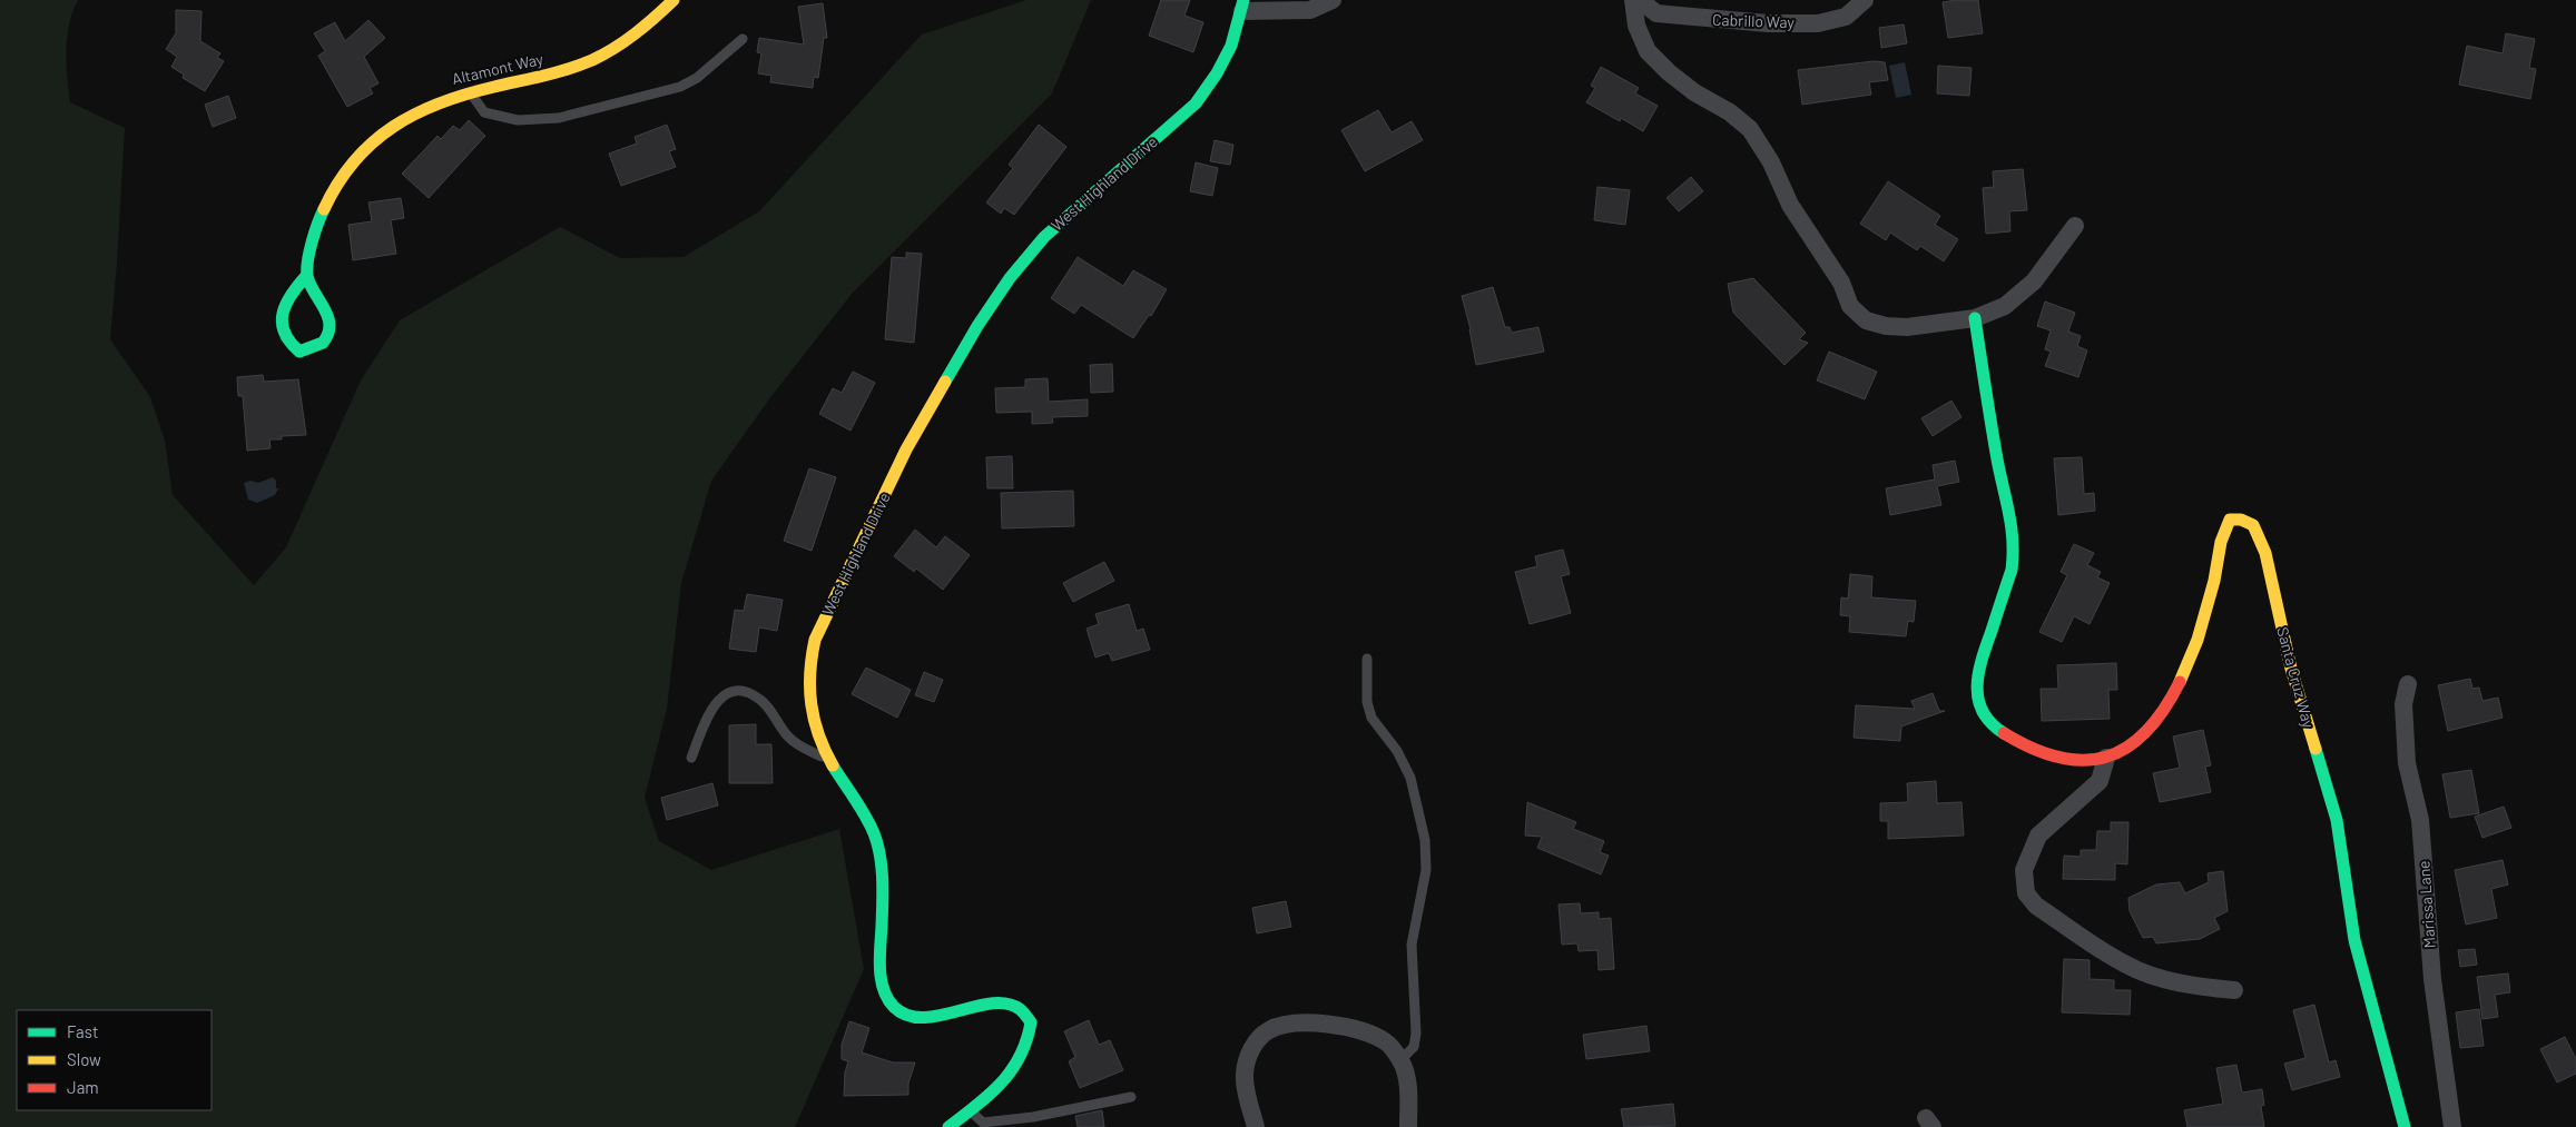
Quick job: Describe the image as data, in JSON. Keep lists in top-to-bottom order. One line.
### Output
{"streets":{"street":["Cabrillo Way","Altamont Way","West Highland Drive","Santa Cruz Way","Marissa Lane"]},"legend":["Fast","Slow","Jam"]}
